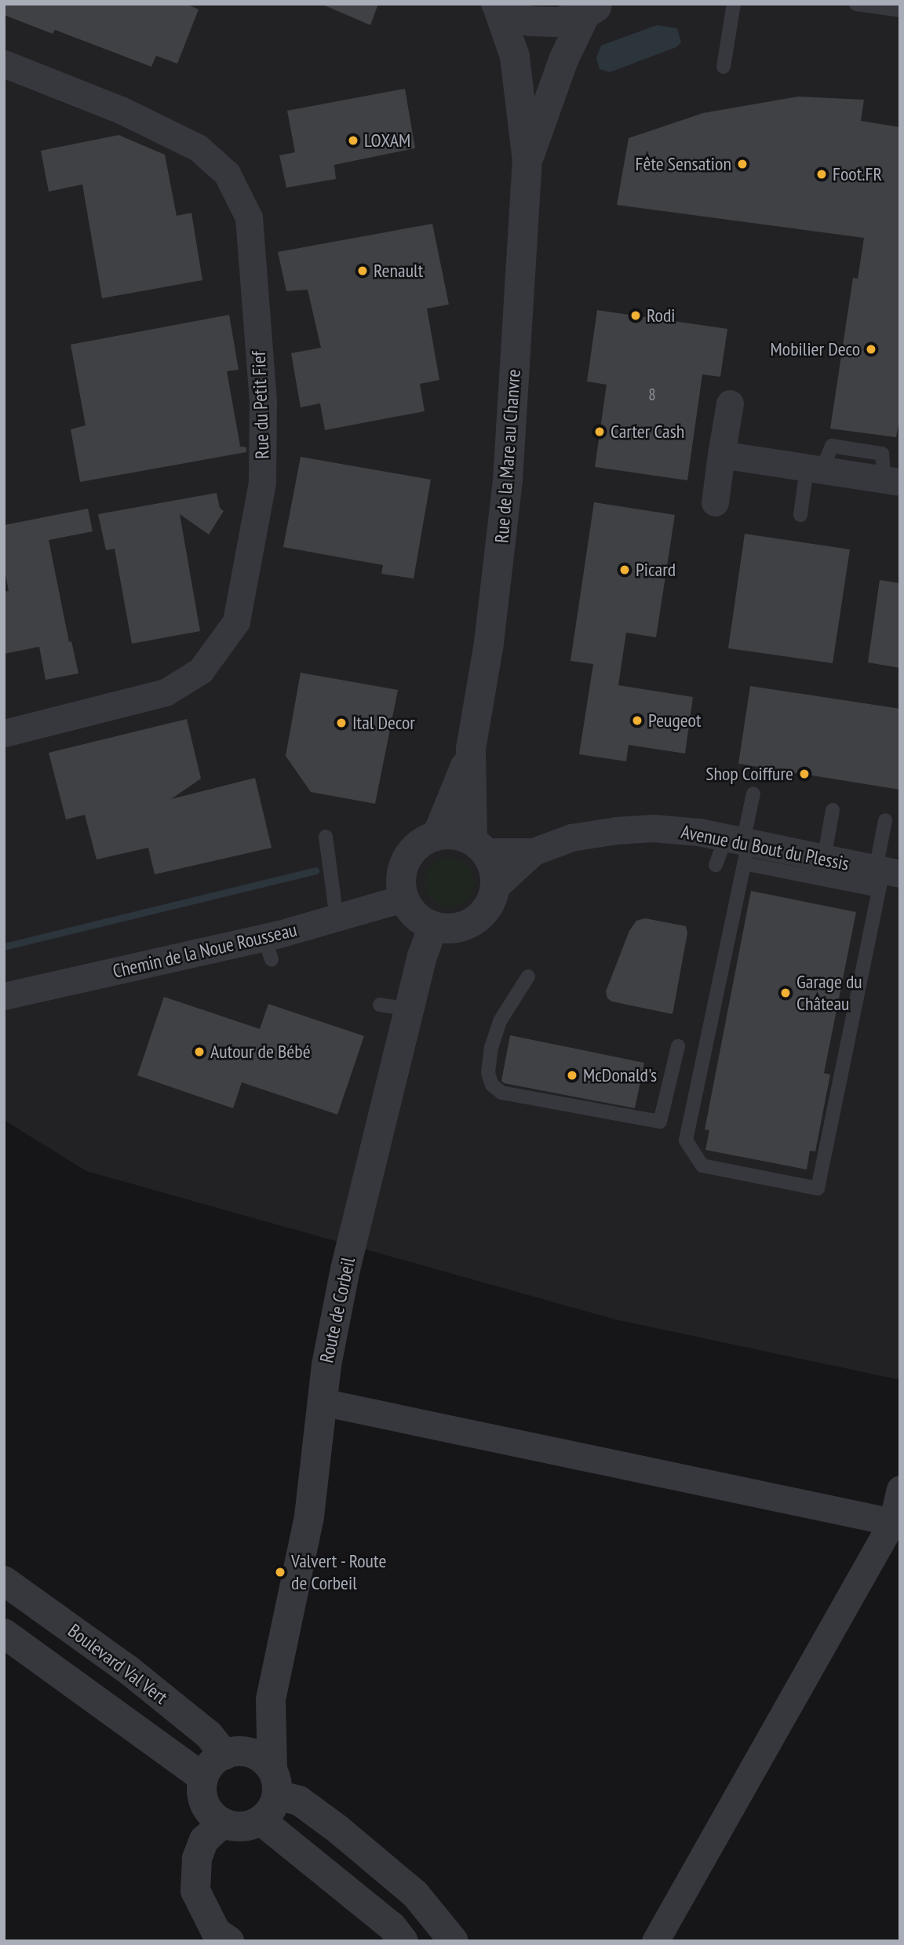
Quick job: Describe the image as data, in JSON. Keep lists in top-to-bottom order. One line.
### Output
{"streets":{"street":["Rue du Petit Fief","Rue de la Mare au Chanvre","Avenue du Bout du Plessis","Chemin de la Noue Rousseau","Route de Corbeil","Boulevard Val Vert"]},"crossings":[["Rue de la Mare au Chanvre","Avenue du Bout du Plessis"],["Rue de la Mare au Chanvre","Chemin de la Noue Rousseau"],["Rue de la Mare au Chanvre","Route de Corbeil"],["Avenue du Bout du Plessis","Chemin de la Noue Rousseau"],["Avenue du Bout du Plessis","Route de Corbeil"],["Chemin de la Noue Rousseau","Route de Corbeil"],["Route de Corbeil","Boulevard Val Vert"]],"places":["LOXAM","Fête Sensation","Foot.FR","Renault","Rodi","Mobilier Deco","Carter Cash","Picard","Peugeot","Ital Decor","Shop Coiffure","Garage du Château","Autour de Bébé","McDonald's","Valvert - Route de Corbeil"],"house_numbers":["8"]}
